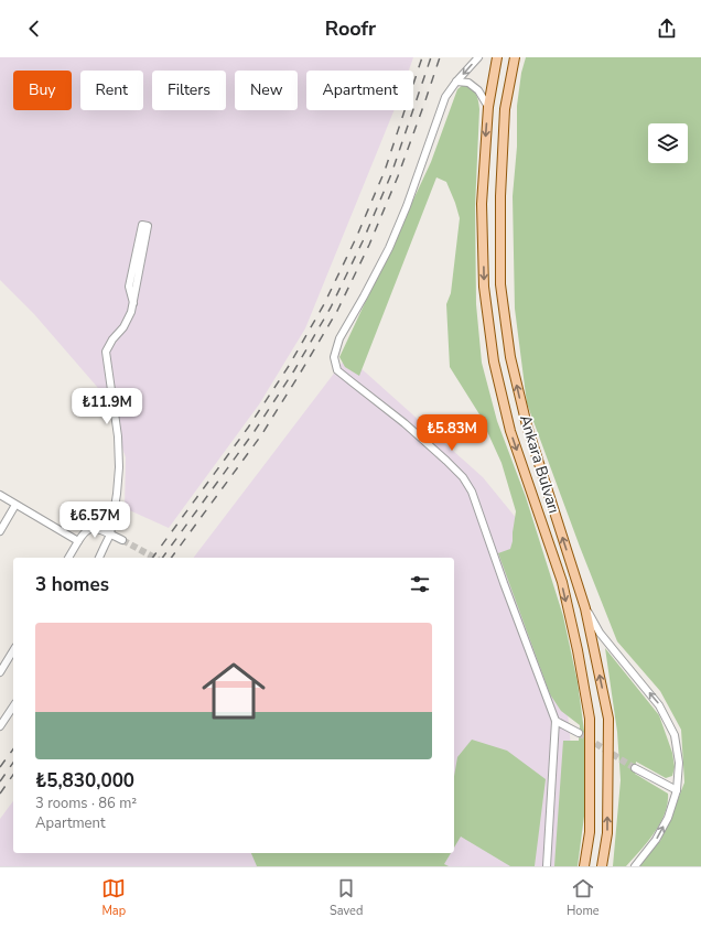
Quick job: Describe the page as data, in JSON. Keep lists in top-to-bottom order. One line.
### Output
{"streets":{"main road":["Ankara Bulvarı"]},"page":{"header":"Roofr","chip":["Buy","Rent","Filters","New","Apartment"],"price":["₺11.9M","₺5.83M","₺6.57M"],"heading":"3 homes","list":[{"name":"₺5,830,000","note":"3 rooms · 86 m² · Apartment"}],"tabs":["Map","Saved","Home"]}}
